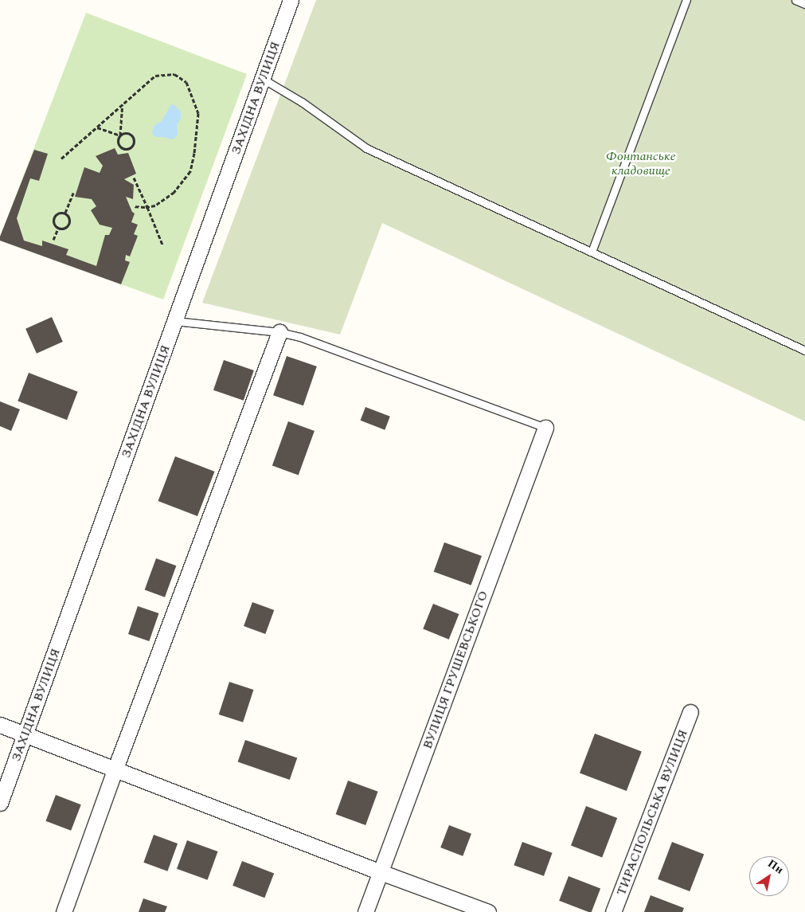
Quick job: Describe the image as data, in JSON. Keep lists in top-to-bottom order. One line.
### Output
{"streets":{"street":["ЗАХІДНА ВУЛИЦЯ","ВУЛИЦЯ ГРУШЕВСЬКОГО","ТИРАСПОЛЬСЬКА ВУЛИЦЯ"]},"parks":["Фонтанське кладовище"],"north":"top right"}
